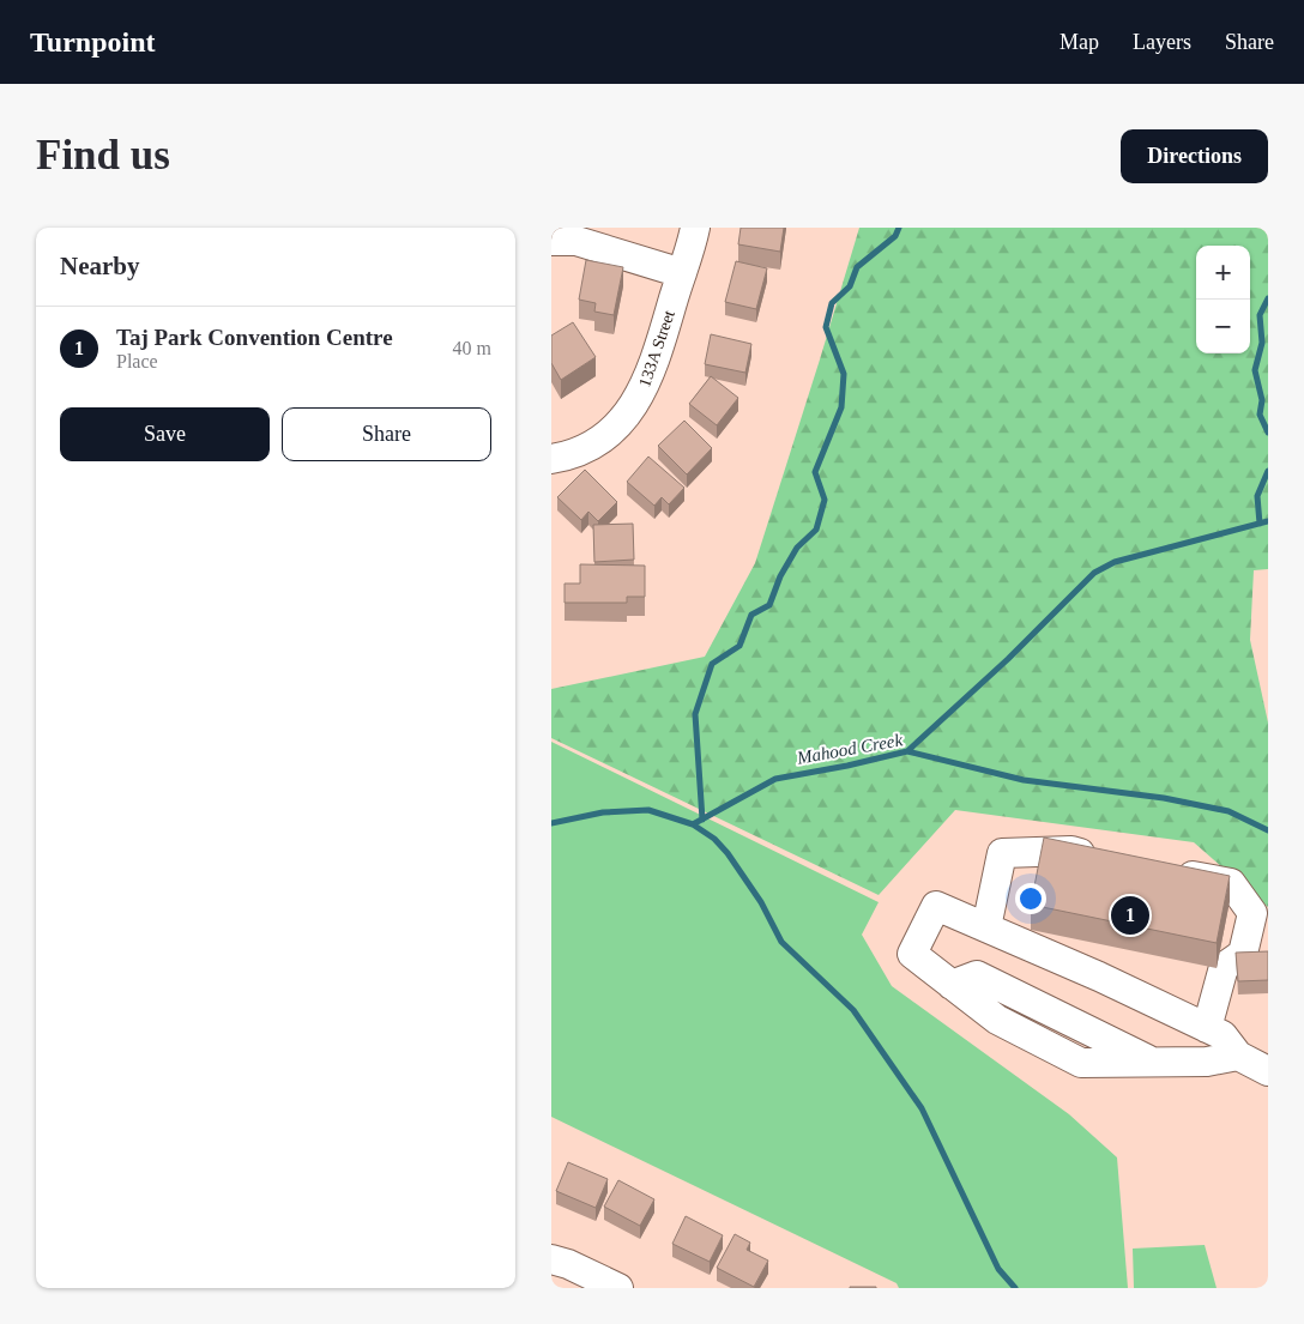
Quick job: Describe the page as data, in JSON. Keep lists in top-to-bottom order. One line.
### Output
{"streets":{"street":["133A Street"]},"water":["Mahood Creek"],"page":{"header":"Turnpoint","nav":["Map","Layers","Share"],"buttons":["Directions",["Save","Share"]],"title":"Find us","heading":"Nearby","map_buttons":["+","−"],"list":[{"mark":"1","name":"Taj Park Convention Centre","note":"Place","value":"40 m"}],"pins":"1"}}
